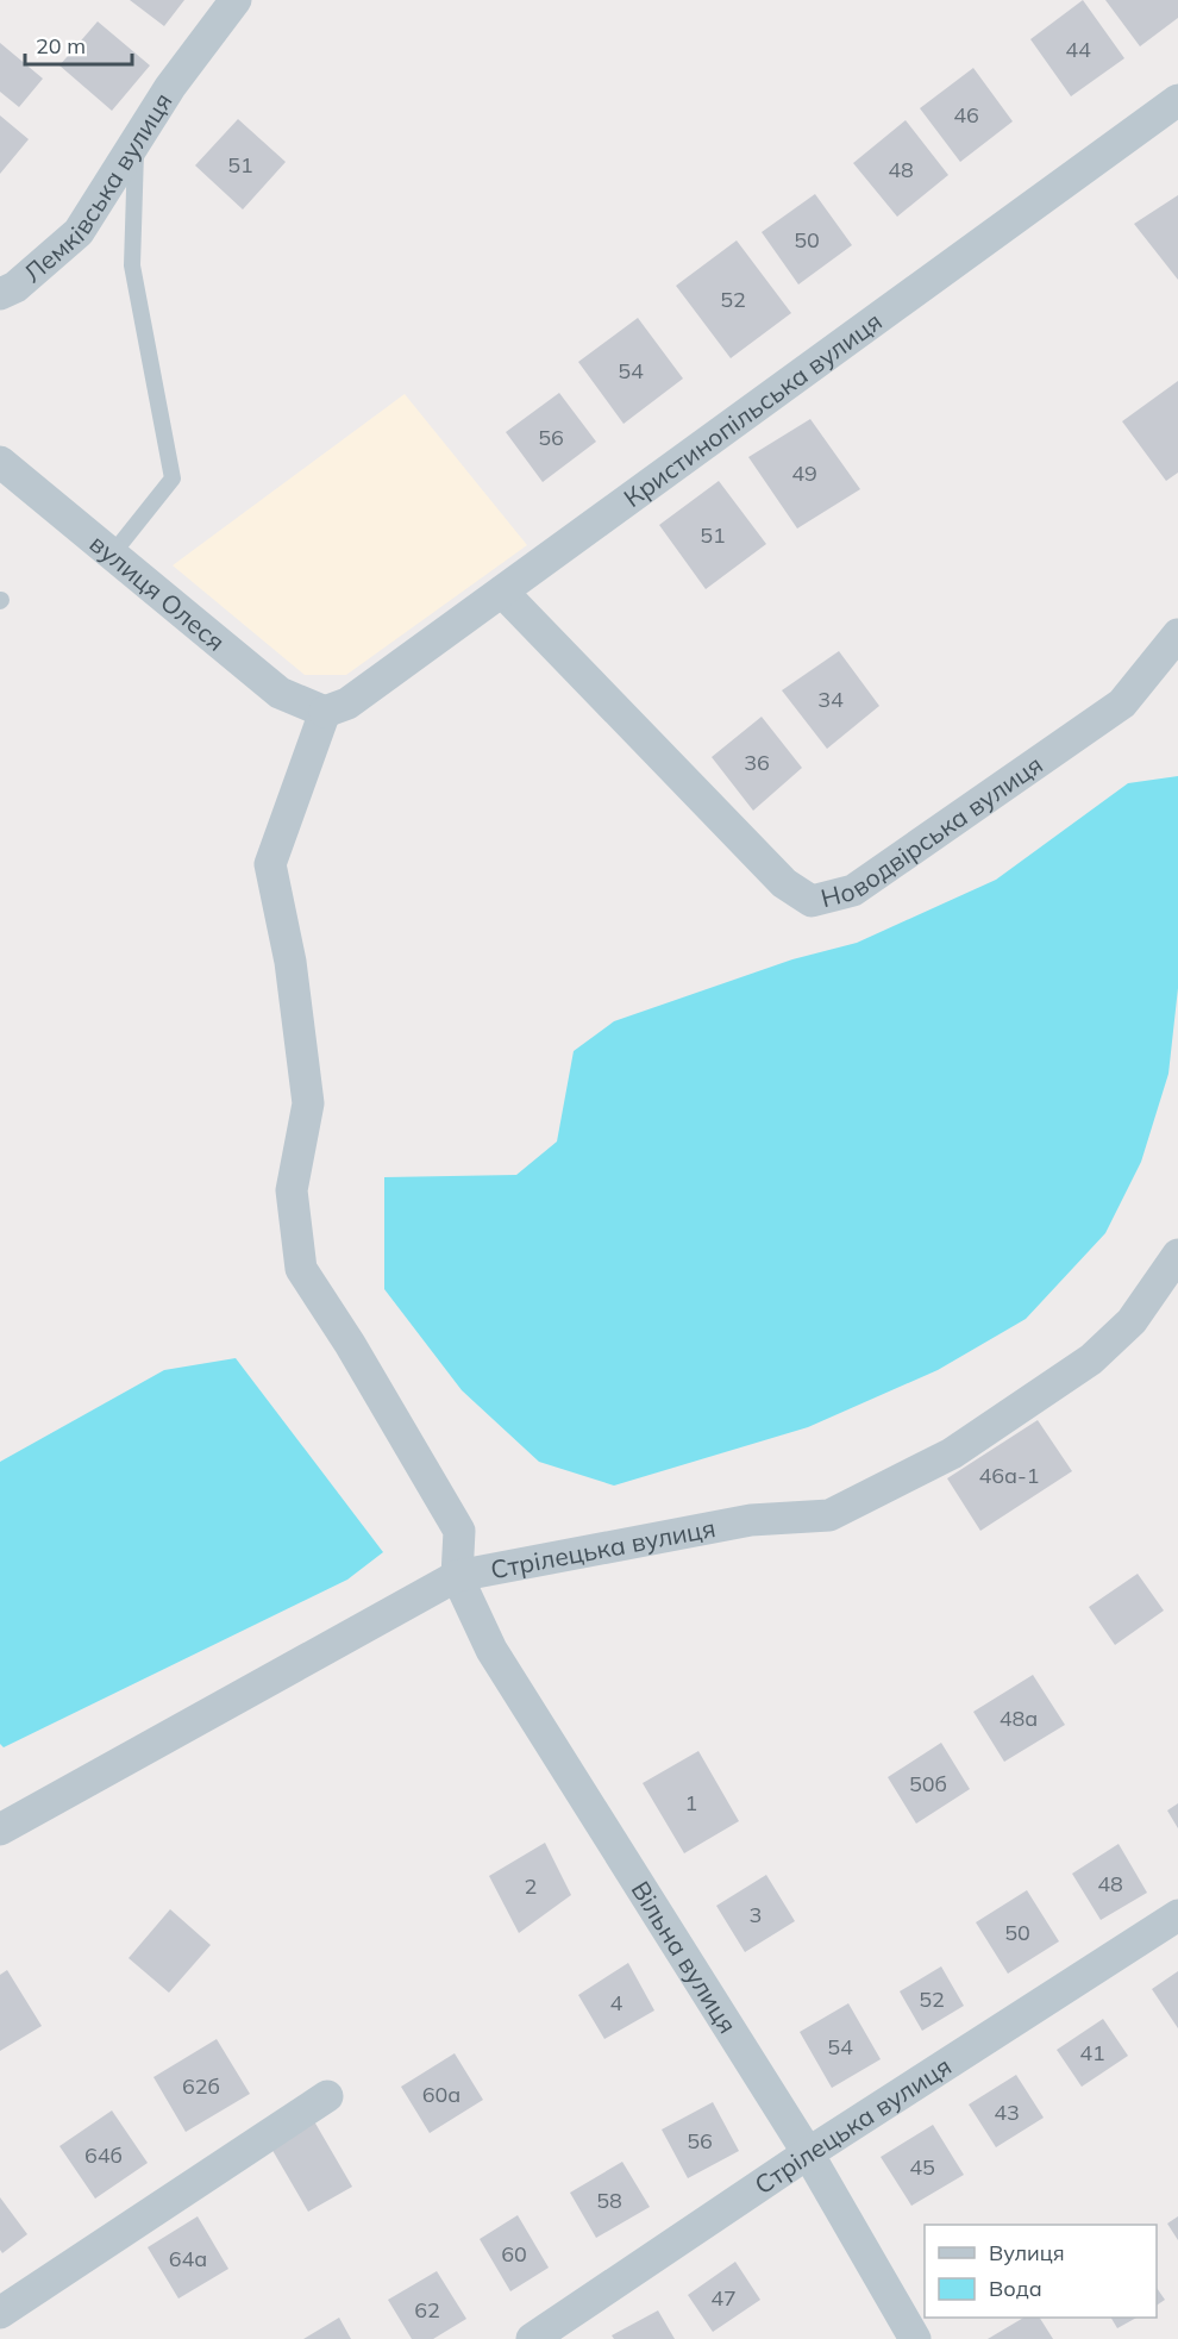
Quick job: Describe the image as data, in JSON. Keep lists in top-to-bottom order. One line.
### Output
{"streets":{"street":["Лемківська вулиця","Кристинопільська вулиця","вулиця Олеся","Новодвірська вулиця","Стрілецька вулиця","Вільна вулиця"]},"crossings":[["Кристинопільська вулиця","вулиця Олеся"],["Кристинопільська вулиця","Новодвірська вулиця"],["Стрілецька вулиця","Вільна вулиця"]],"house_numbers":["44","46","51","48","50","52","54","56","49","51","34","36","46а-1","48а","50б","1","48","2","3","50","52","4","54","41","62б","60а","43","56","64б","45","58","60","64а","47","62"],"legend":["Вулиця","Вода"],"scale_bar":"20 m"}
